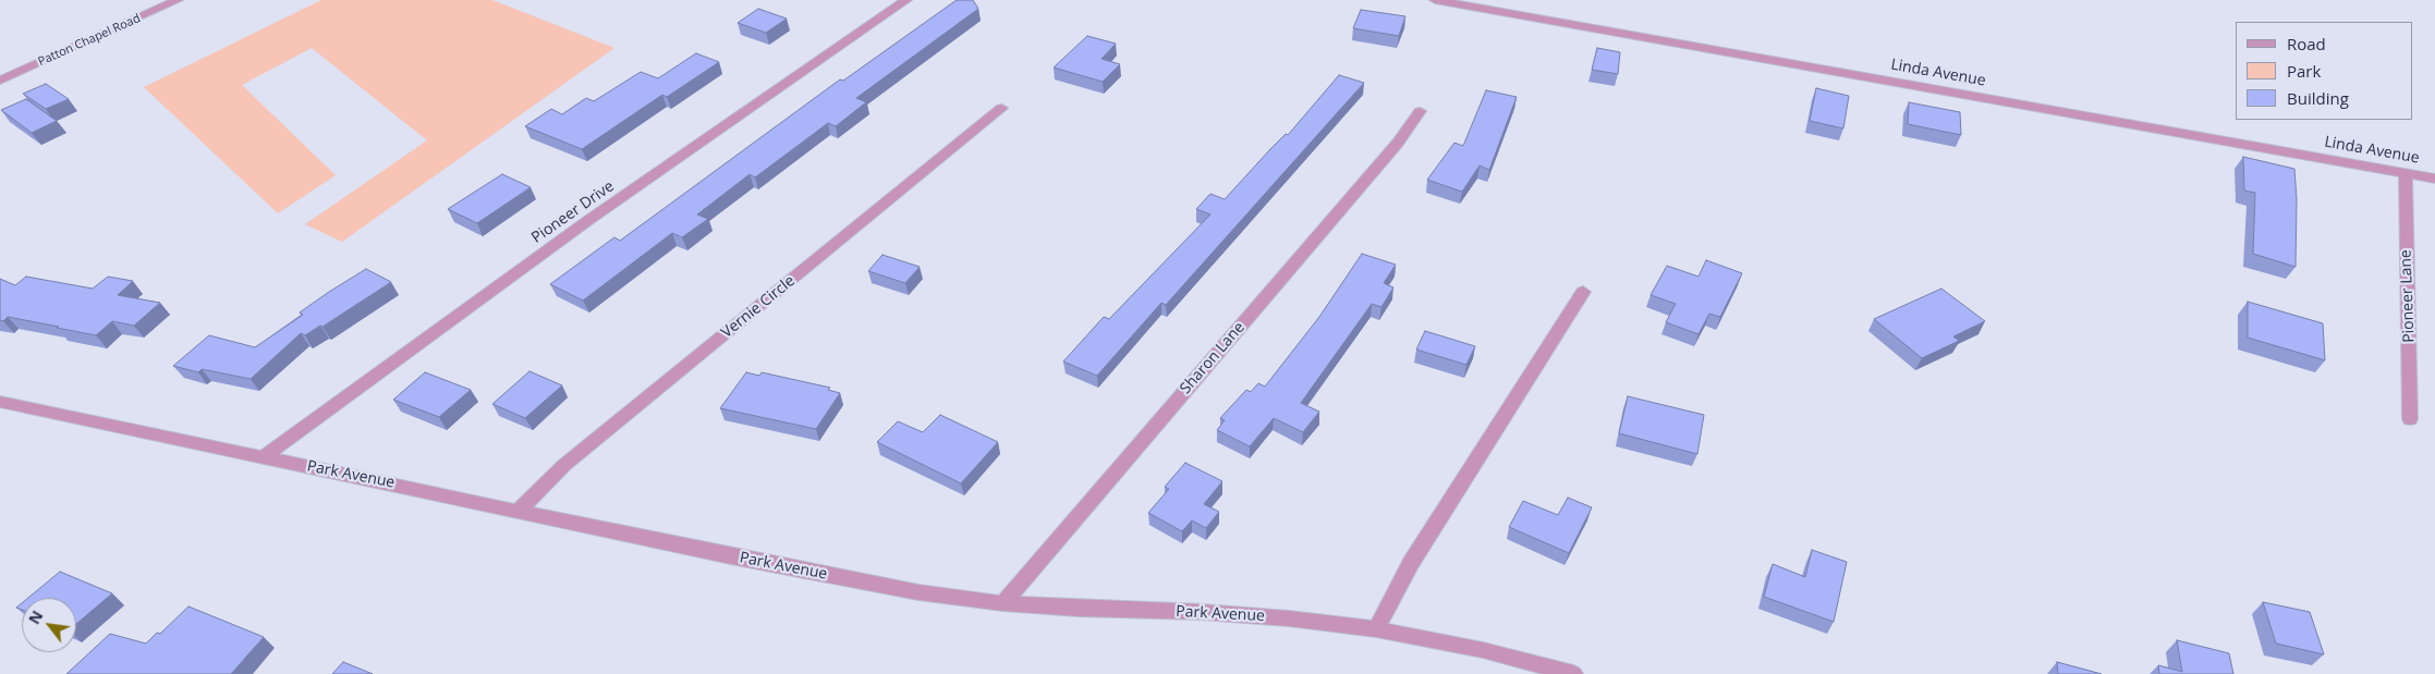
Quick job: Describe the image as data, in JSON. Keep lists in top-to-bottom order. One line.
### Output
{"streets":{"street":["Patton Chapel Road","Linda Avenue","Pioneer Drive","Pioneer Lane","Vernie Circle","Sharon Lane","Park Avenue"]},"crossings":[["Linda Avenue","Pioneer Lane"],["Pioneer Drive","Park Avenue"],["Vernie Circle","Park Avenue"],["Sharon Lane","Park Avenue"]],"legend":["Road","Park","Building"],"north":"top left"}
